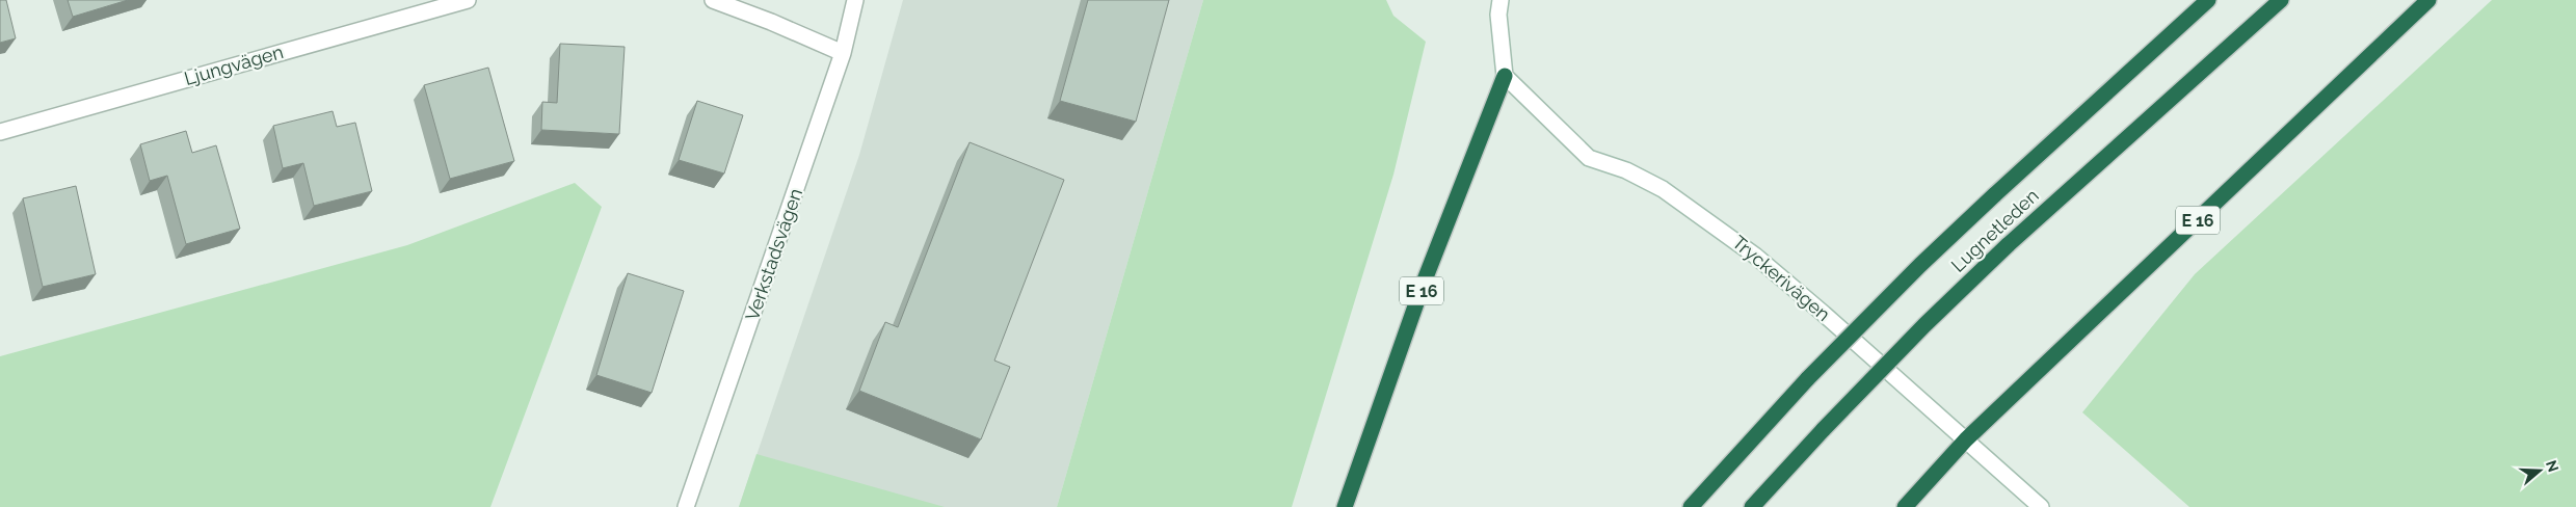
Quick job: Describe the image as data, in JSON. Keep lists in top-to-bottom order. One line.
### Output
{"streets":{"highway":["E 16","Lugnetleden"],"street":["Ljungvägen","Verkstadsvägen","Tryckerivägen"]},"crossings":[["E 16","Tryckerivägen"]],"north":"right"}
